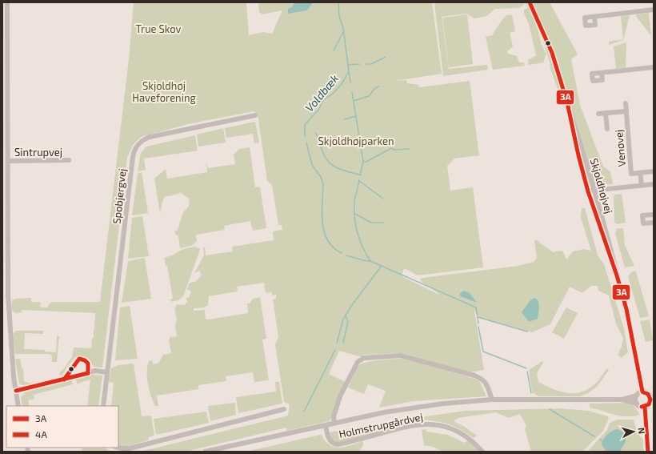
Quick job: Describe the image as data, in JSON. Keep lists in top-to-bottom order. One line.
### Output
{"streets":{"street":["Venøvej","Sintrupvej","Skjoldhøjvej","Spobjergvej","Holmstrupgårdvej"]},"crossings":[["Skjoldhøjvej","Holmstrupgårdvej"]],"water":["Voldbæk"],"parks":["True Skov","Skjoldhøj Haveforening","Skjoldhøjparken"],"lines":["transit line 3A","transit line 4A"],"legend":["3A","4A"],"north":"right"}
